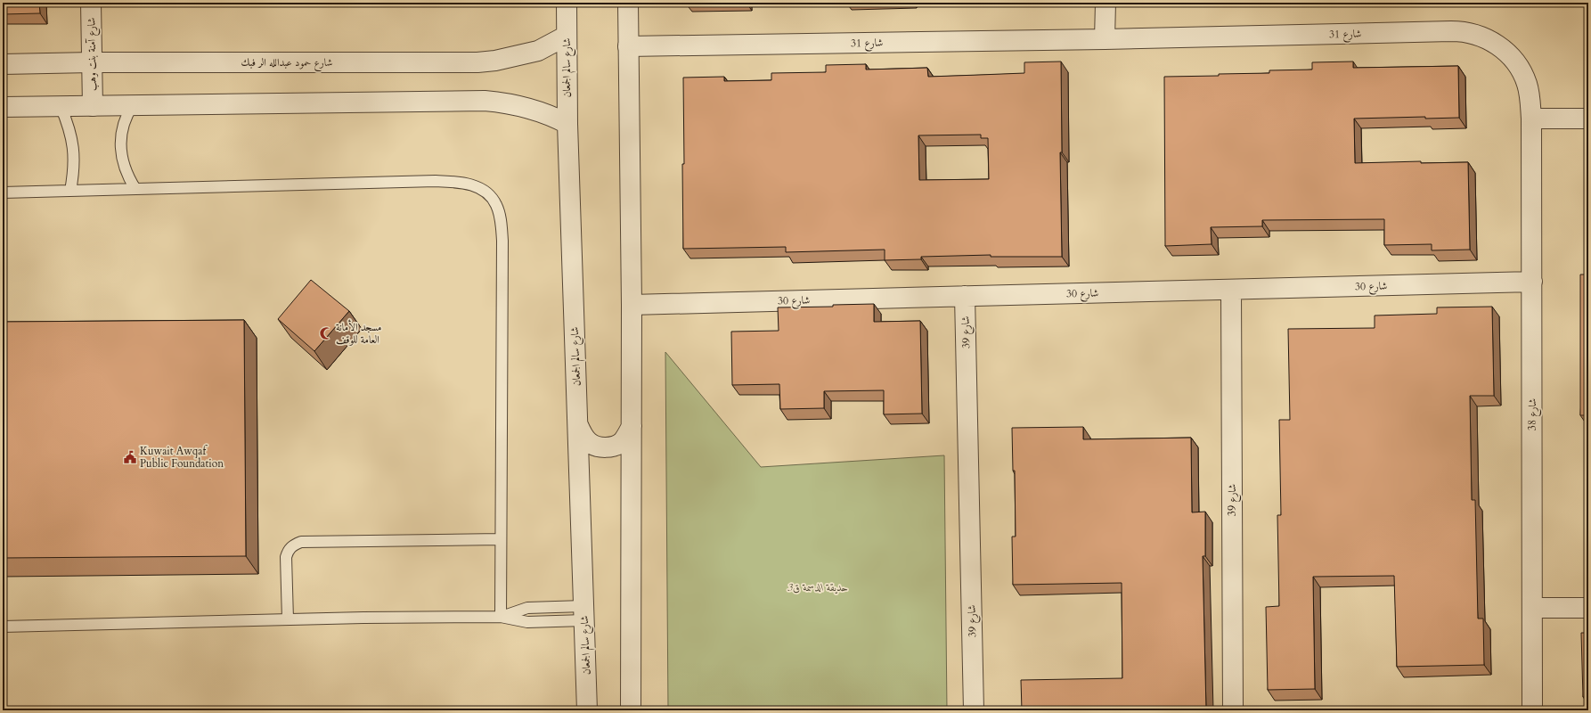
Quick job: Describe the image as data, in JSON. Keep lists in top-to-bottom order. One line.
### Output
{"streets":{"street":["شارع 31","شارع آمنة بنت وهب","شارع حمود عبدالله الر فبك","شارع سالم الجمعان","شارع 30","شارع 39","شارع 38"]},"crossings":[["شارع 31","شارع 38"],["شارع آمنة بنت وهب","شارع حمود عبدالله الر فبك"],["شارع حمود عبدالله الر فبك","شارع سالم الجمعان"],["شارع 30","شارع 39"],["شارع 30","شارع 38"]],"parks":["حديقة الدسمة ق3"],"places":{"mosque":["مسجد الأمانة العامة للوقف"],"public building":["Kuwait Awqaf Public Foundation"]}}
